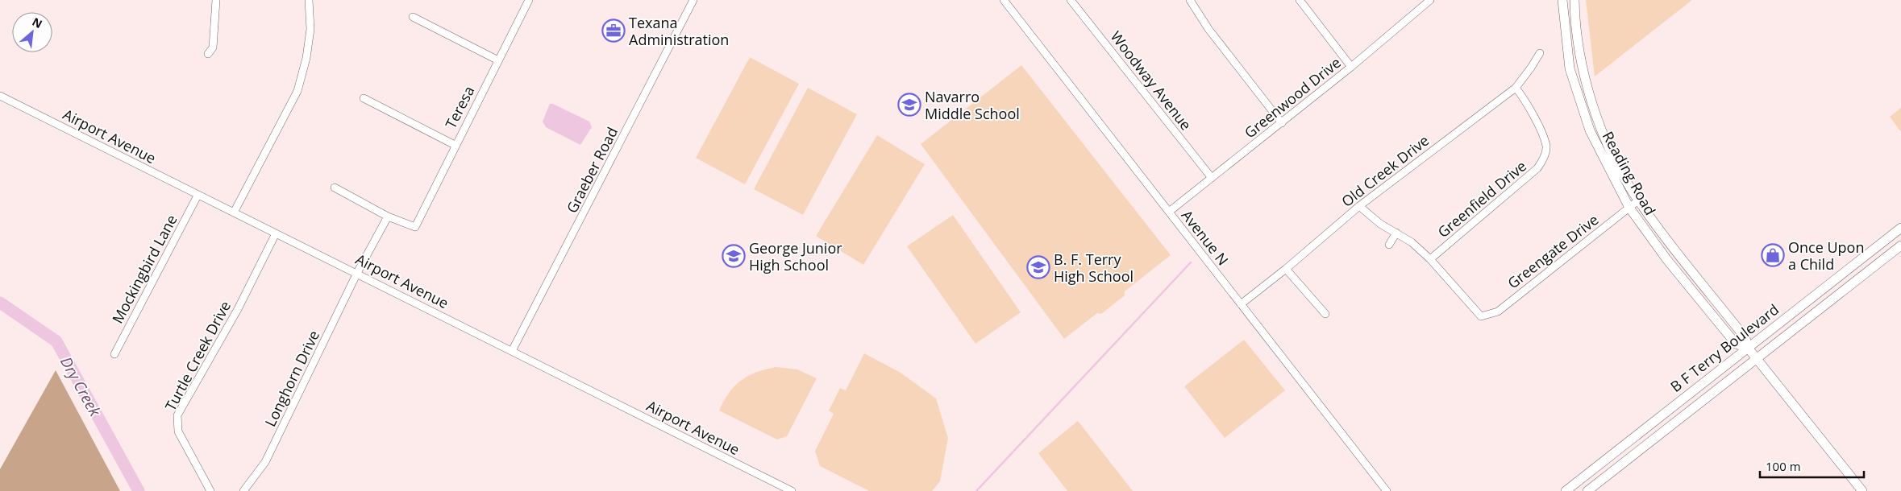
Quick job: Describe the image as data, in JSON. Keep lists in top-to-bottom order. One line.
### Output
{"streets":{"main road":["Reading Road","B F Terry Boulevard"],"street":["Woodway Avenue","Greenwood Drive","Teresa","Airport Avenue","Graeber Road","Old Creek Drive","Greenfield Drive","Avenue N","Greengate Drive","Mockingbird Lane","Turtle Creek Drive","Longhorn Drive"]},"crossings":[["Woodway Avenue","Greenwood Drive"],["Greenwood Drive","Avenue N"],["Teresa","Longhorn Drive"],["Airport Avenue","Graeber Road"],["Airport Avenue","Mockingbird Lane"],["Airport Avenue","Turtle Creek Drive"],["Airport Avenue","Longhorn Drive"],["Old Creek Drive","Greenfield Drive"],["Old Creek Drive","Avenue N"],["Reading Road","Greengate Drive"],["Reading Road","B F Terry Boulevard"],["Greenfield Drive","Greengate Drive"]],"water":["Dry Creek"],"places":{"office":["Texana Administration"],"school or university":["Navarro Middle School","George Junior High School","B. F. Terry High School"],"shop":["Once Upon a Child"]},"scale_bar":"100 m","north":"top right"}
